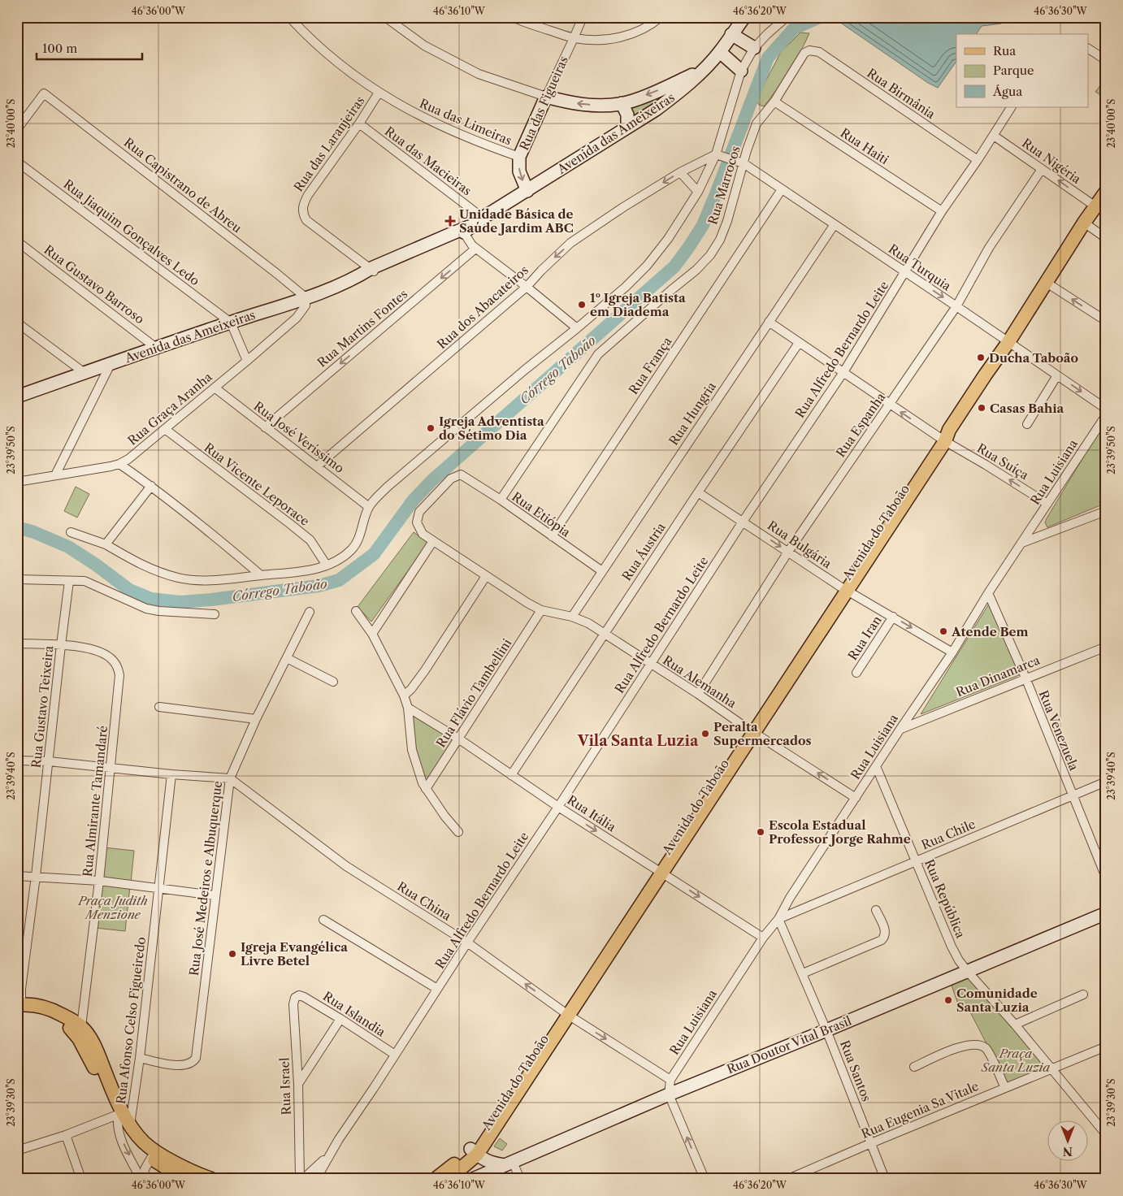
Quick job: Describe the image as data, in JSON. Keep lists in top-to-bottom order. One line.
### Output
{"streets":{"main road":["Avenida do Taboão"],"street":["Rua Birmânia","Rua das Figueiras","Rua das Limeiras","Avenida das Ameixeiras","Rua das Laranjeiras","Rua Haiti","Rua das Macieiras","Rua Nigéria","Rua Capistrano de Abreu","Rua Marrocos","Rua Jiaquim Gonçalves Ledo","Rua Turquia","Rua Gustavo Barroso","Rua dos Abacateiros","Rua Martins Fontes","Rua Alfredo Bernardo Leite","Rua França","Rua Graça Aranha","Rua Hungria","Rua Espanha","Rua José Veríssimo","Rua Suíça","Rua Luisiana","Rua Vicente Leporace","Rua Etiópia","Rua Bulgária","Rua Áustria","Rua Iran","Rua Dinamarca","Rua Alemanha","Rua Flávio Tambellini","Rua Gustavo Teixeira","Rua Venezuela","Rua Almirante Tamandaré","Rua Itália","Rua Chile","Rua José Medeiros e Albuquerque","Rua República","Rua China","Rua Islandia","Rua Afonso Celso Figueiredo","Rua Doutor Vital Brasil","Rua Santos","Rua Israel","Rua Eugenia Sa Vitale"]},"crossings":[["Rua Birmânia","Rua Marrocos"],["Rua Birmânia","Rua Alfredo Bernardo Leite"],["Rua das Figueiras","Rua das Limeiras"],["Rua das Figueiras","Avenida das Ameixeiras"],["Rua das Limeiras","Rua das Laranjeiras"],["Avenida das Ameixeiras","Rua das Laranjeiras"],["Avenida das Ameixeiras","Rua das Macieiras"],["Avenida das Ameixeiras","Rua Capistrano de Abreu"],["Avenida das Ameixeiras","Rua Jiaquim Gonçalves Ledo"],["Avenida das Ameixeiras","Rua Gustavo Barroso"],["Avenida das Ameixeiras","Rua Graça Aranha"],["Rua das Laranjeiras","Rua das Macieiras"],["Rua Haiti","Rua Marrocos"],["Rua Haiti","Rua Alfredo Bernardo Leite"],["Rua Nigéria","Rua Alfredo Bernardo Leite"],["Rua Nigéria","Rua Espanha"],["Rua Nigéria","Avenida do Taboão"],["Rua Capistrano de Abreu","Rua Graça Aranha"],["Rua Marrocos","Rua Turquia"],["Rua Marrocos","Rua Etiópia"],["Rua Turquia","Rua dos Abacateiros"],["Rua Turquia","Rua Alfredo Bernardo Leite"],["Rua Turquia","Rua França"],["Rua Turquia","Rua Hungria"],["Rua Turquia","Rua Espanha"],["Rua Turquia","Avenida do Taboão"],["Rua dos Abacateiros","Rua José Veríssimo"],["Rua Martins Fontes","Rua José Veríssimo"],["Rua Alfredo Bernardo Leite","Rua Suíça"],["Rua Alfredo Bernardo Leite","Rua Bulgária"],["Rua Alfredo Bernardo Leite","Rua Alemanha"],["Rua Alfredo Bernardo Leite","Rua Itália"],["Rua Alfredo Bernardo Leite","Rua China"],["Rua Alfredo Bernardo Leite","Rua Islandia"],["Rua França","Rua Etiópia"],["Rua Graça Aranha","Rua José Veríssimo"],["Rua Graça Aranha","Rua Vicente Leporace"],["Rua Hungria","Rua Suíça"],["Rua Hungria","Rua Etiópia"],["Rua Hungria","Rua Alemanha"],["Rua Espanha","Rua Suíça"],["Rua Espanha","Rua Bulgária"],["Rua Espanha","Rua Alemanha"],["Rua Suíça","Rua Luisiana"],["Rua Suíça","Avenida do Taboão"],["Rua Suíça","Rua Áustria"],["Rua Luisiana","Rua Bulgária"],["Rua Luisiana","Rua Dinamarca"],["Rua Luisiana","Rua Alemanha"],["Rua Luisiana","Rua Venezuela"],["Rua Luisiana","Rua Itália"],["Rua Luisiana","Rua Chile"],["Rua Luisiana","Rua República"],["Rua Luisiana","Rua China"],["Rua Luisiana","Rua Doutor Vital Brasil"],["Rua Luisiana","Rua Santos"],["Rua Etiópia","Rua Alemanha"],["Avenida do Taboão","Rua Bulgária"],["Avenida do Taboão","Rua Alemanha"],["Avenida do Taboão","Rua Itália"],["Avenida do Taboão","Rua China"],["Rua Bulgária","Rua Áustria"],["Rua Bulgária","Rua Iran"],["Rua Áustria","Rua Alemanha"],["Rua Áustria","Rua Itália"],["Rua Dinamarca","Rua Venezuela"],["Rua Alemanha","Rua Flávio Tambellini"],["Rua Flávio Tambellini","Rua Itália"],["Rua Gustavo Teixeira","Rua Almirante Tamandaré"],["Rua Venezuela","Rua Chile"],["Rua Chile","Rua República"],["Rua Chile","Rua Santos"],["Rua José Medeiros e Albuquerque","Rua China"],["Rua José Medeiros e Albuquerque","Rua Afonso Celso Figueiredo"],["Rua República","Rua Doutor Vital Brasil"],["Rua República","Rua Eugenia Sa Vitale"],["Rua Islandia","Rua Israel"],["Rua Doutor Vital Brasil","Rua Santos"],["Rua Santos","Rua Eugenia Sa Vitale"]],"one_way":["Rua Nigéria","Rua Martins Fontes","Rua Suíça","Rua Bulgária","Rua Itália"],"districts":["Vila Santa Luzia"],"water":["Córrego Taboão"],"parks":["Praça Judith Menzione","Praça Santa Luzia"],"places":{"health":["Unidade Básica de Saúde Jardim ABC"],"other":["1º Igreja Batista em Diadema","Ducha Taboão","Casas Bahia","Igreja Adventista do Sétimo Dia","Atende Bem","Peralta Supermercados","Escola Estadual Professor Jorge Rahme","Igreja Evangélica Livre Betel","Comunidade Santa Luzia"]},"legend":["Rua","Parque","Água"],"scale_bar":"100 m","north":"bottom","coordinates":["46°36'00\"W","46°36'10\"W","46°36'20\"W","46°36'30\"W","23°40'00\"S","23°39'50\"S","23°39'40\"S","23°39'30\"S"]}
